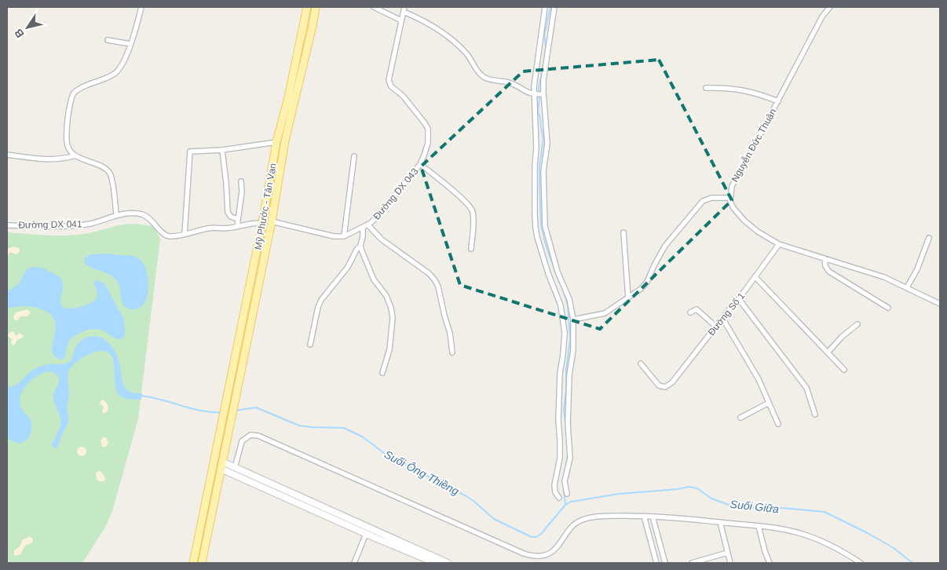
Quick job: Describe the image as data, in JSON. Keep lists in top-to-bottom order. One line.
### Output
{"streets":{"main road":["Mỹ Phước - Tân Vạn"],"street":["Nguyễn Đức Thuận","Đường DX 043","Đường DX 041","Đường Số 1"]},"crossings":[["Đường DX 043","Mỹ Phước - Tân Vạn"]],"water":["Suối Ông Thiềng","Suối Giữa"],"north":"bottom left"}
